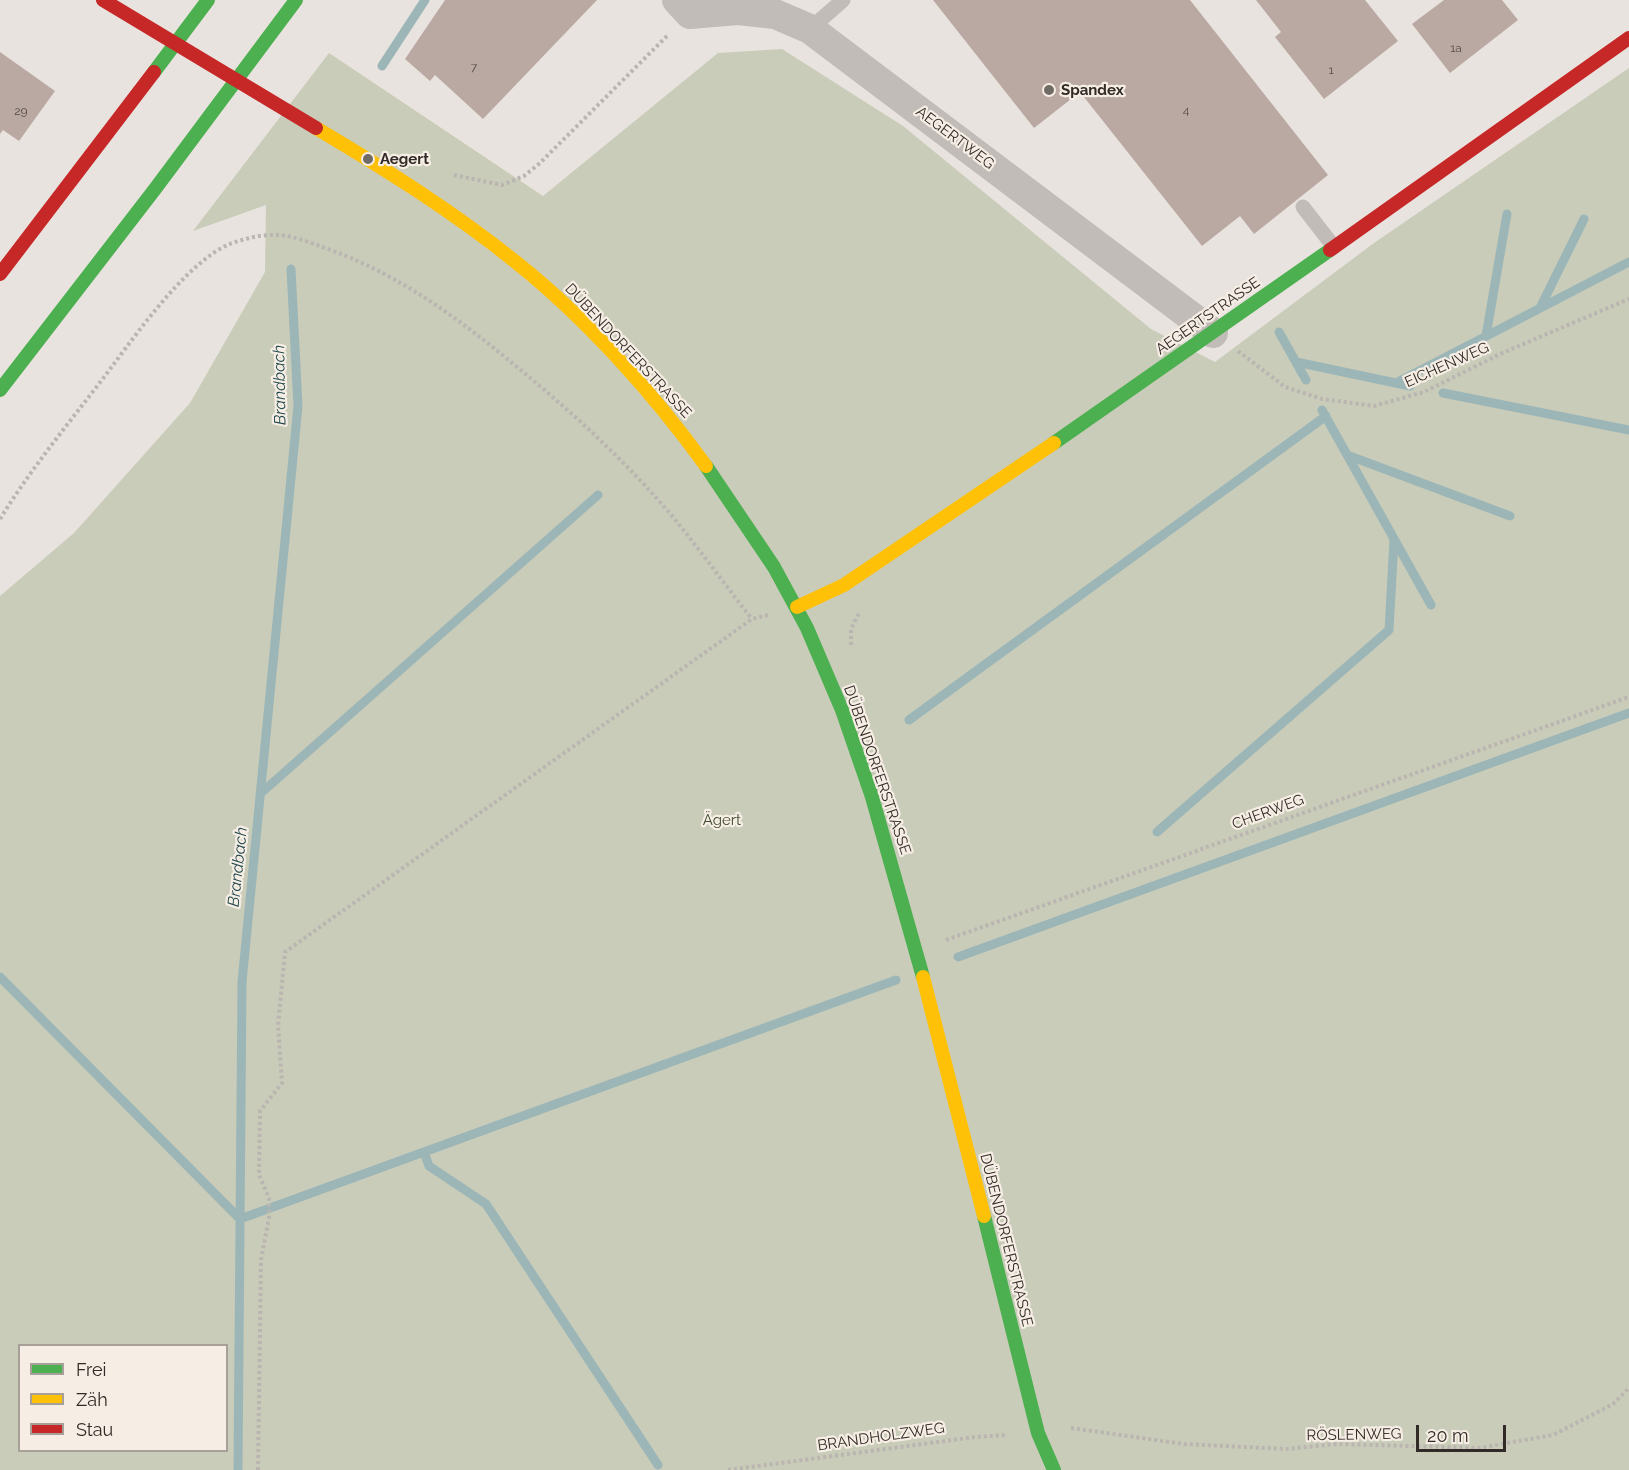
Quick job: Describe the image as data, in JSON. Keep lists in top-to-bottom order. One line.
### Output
{"streets":{"main road":["AEGERTSTRASSE","DÜBENDORFERSTRASSE"],"street":["AEGERTWEG"],"path":["EICHENWEG","CHERWEG","RÖSLENWEG","BRANDHOLZWEG"]},"crossings":[["AEGERTWEG","AEGERTSTRASSE"],["AEGERTWEG","EICHENWEG"],["AEGERTSTRASSE","DÜBENDORFERSTRASSE"],["AEGERTSTRASSE","EICHENWEG"],["DÜBENDORFERSTRASSE","CHERWEG"],["DÜBENDORFERSTRASSE","BRANDHOLZWEG"]],"water":["Brandbach"],"parks":["Ägert"],"places":["Spandex","Aegert"],"house_numbers":["1a","7","1","4","29"],"legend":["Frei","Zäh","Stau"],"scale_bar":"20 m"}
